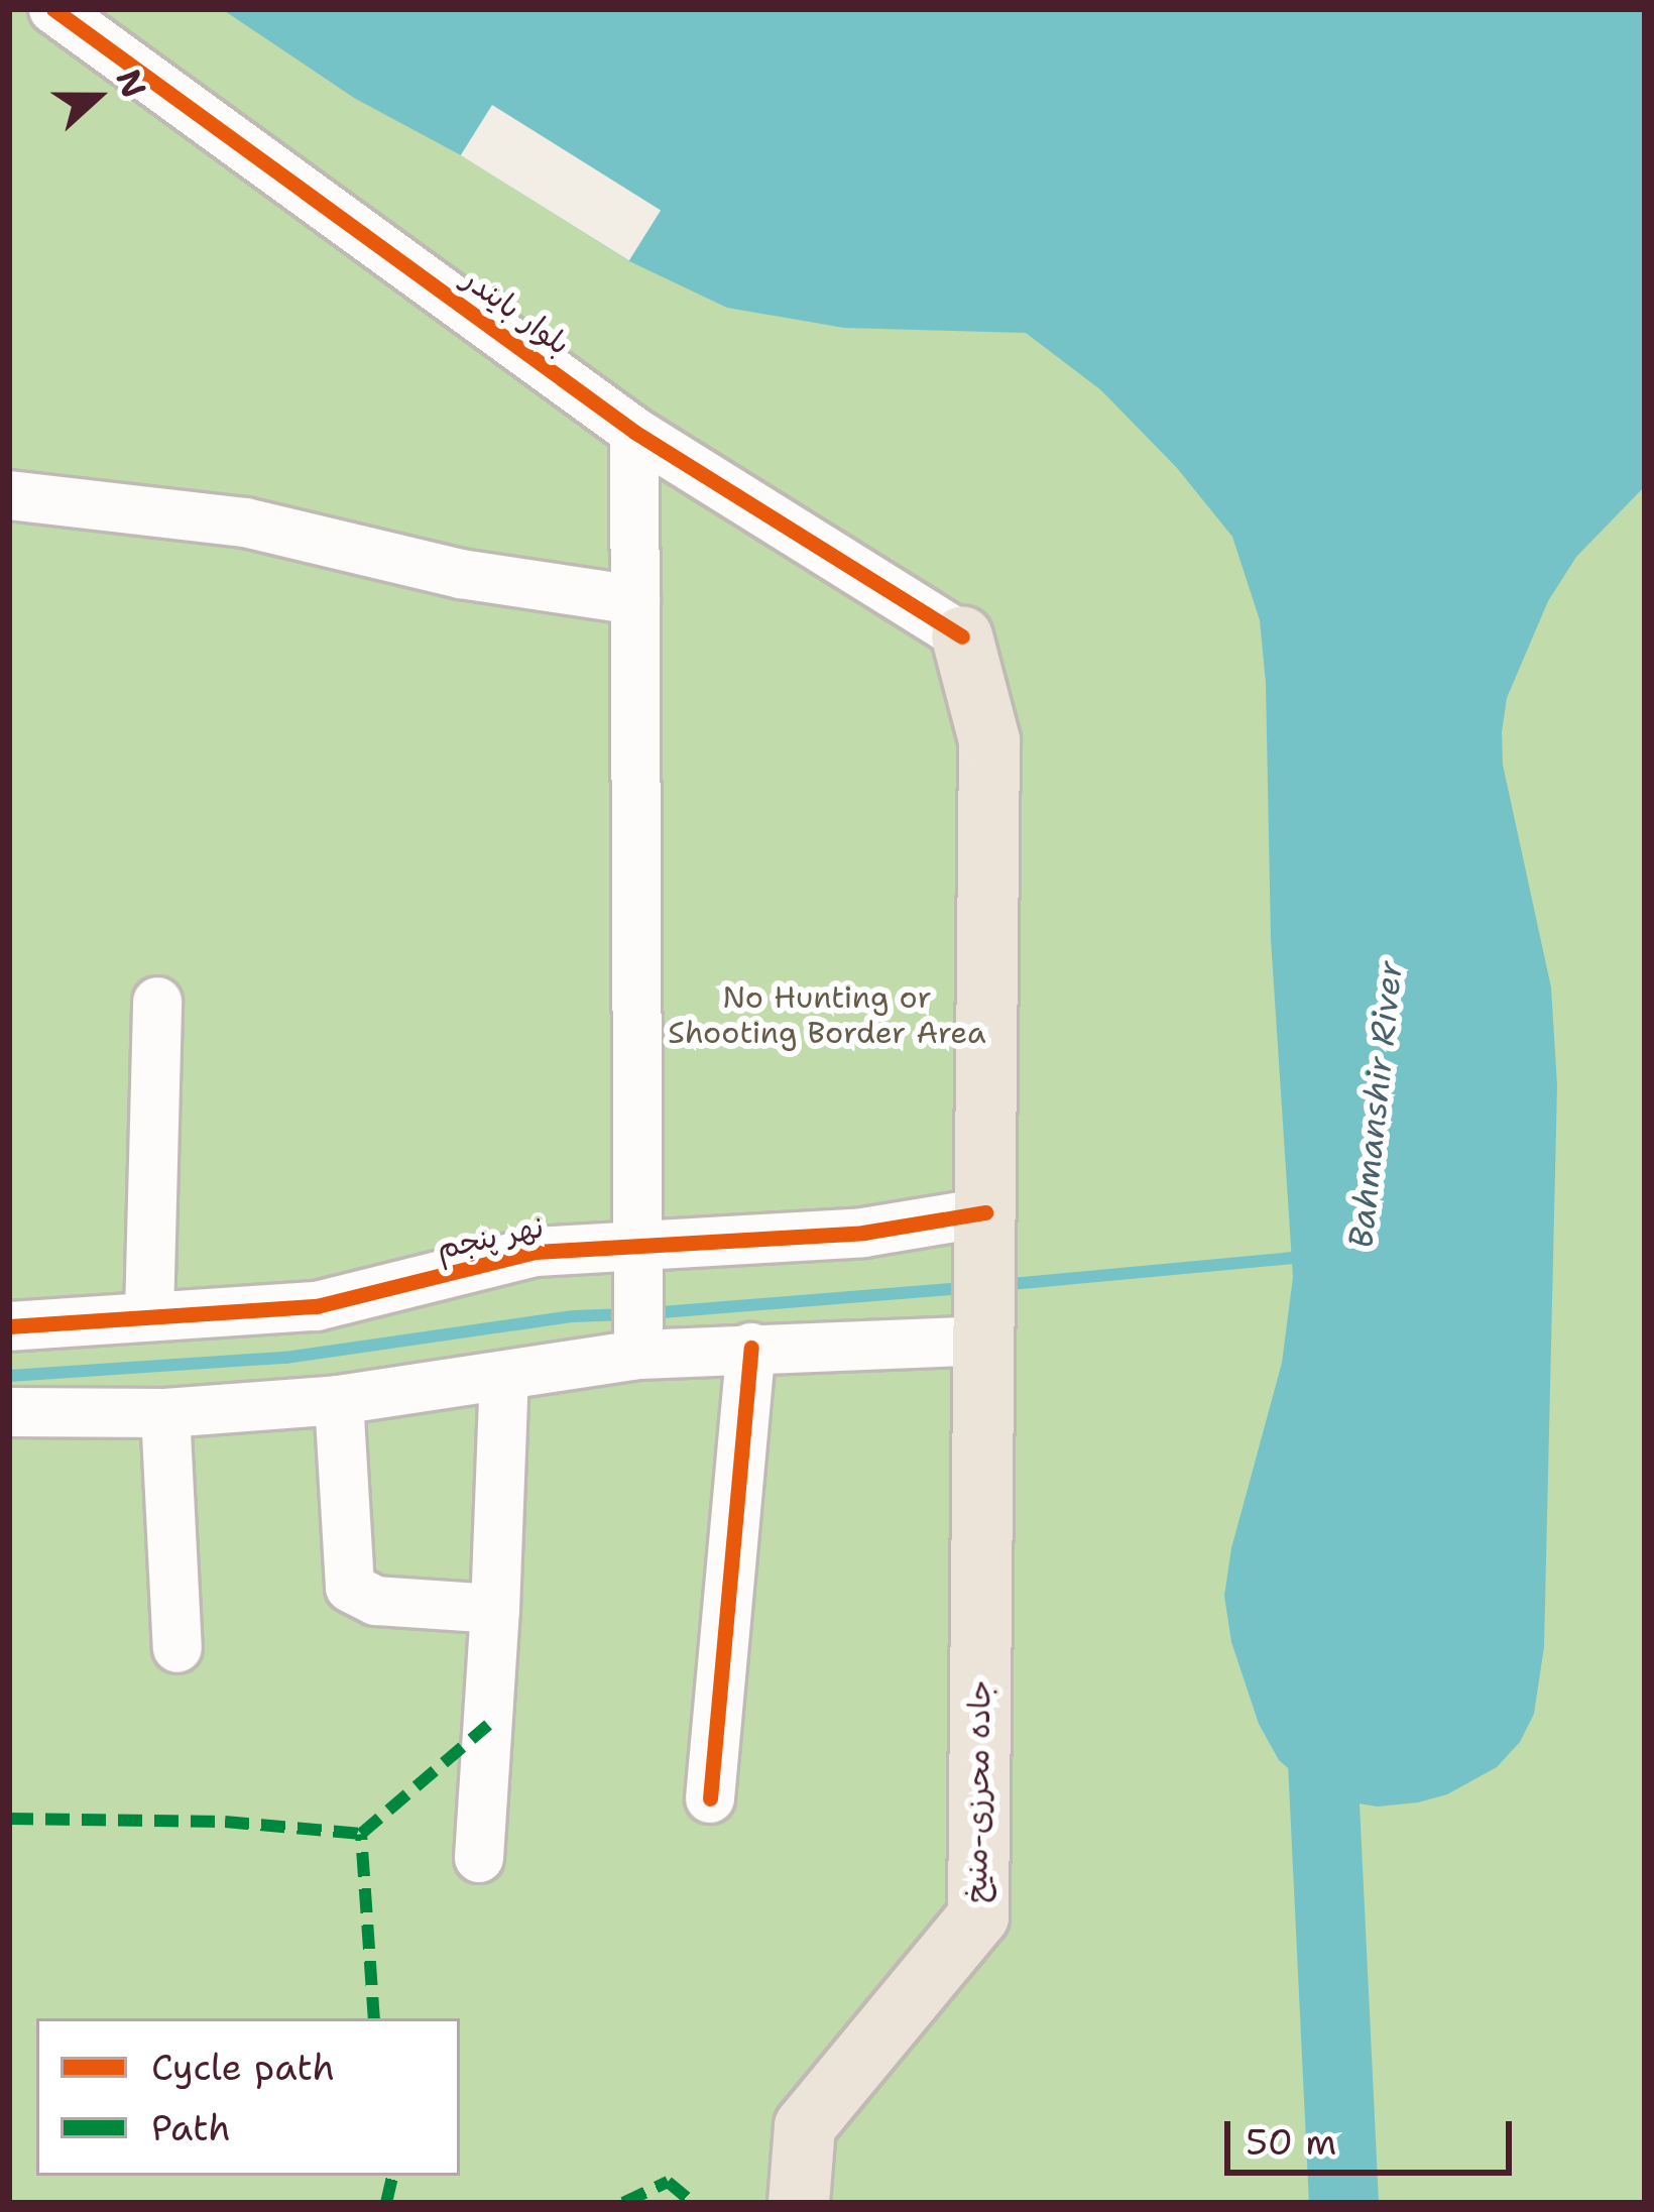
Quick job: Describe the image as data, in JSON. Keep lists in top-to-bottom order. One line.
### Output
{"streets":{"main road":["جاده محرزی-منیخ"],"street":["بلوار بایندر","نهر پنجم"]},"crossings":[["نهر پنجم","جاده محرزی-منیخ"]],"water":["Bahmanshir River"],"parks":["No Hunting or Shooting Border Area"],"legend":["Cycle path","Path"],"scale_bar":"50 m","north":"right"}
